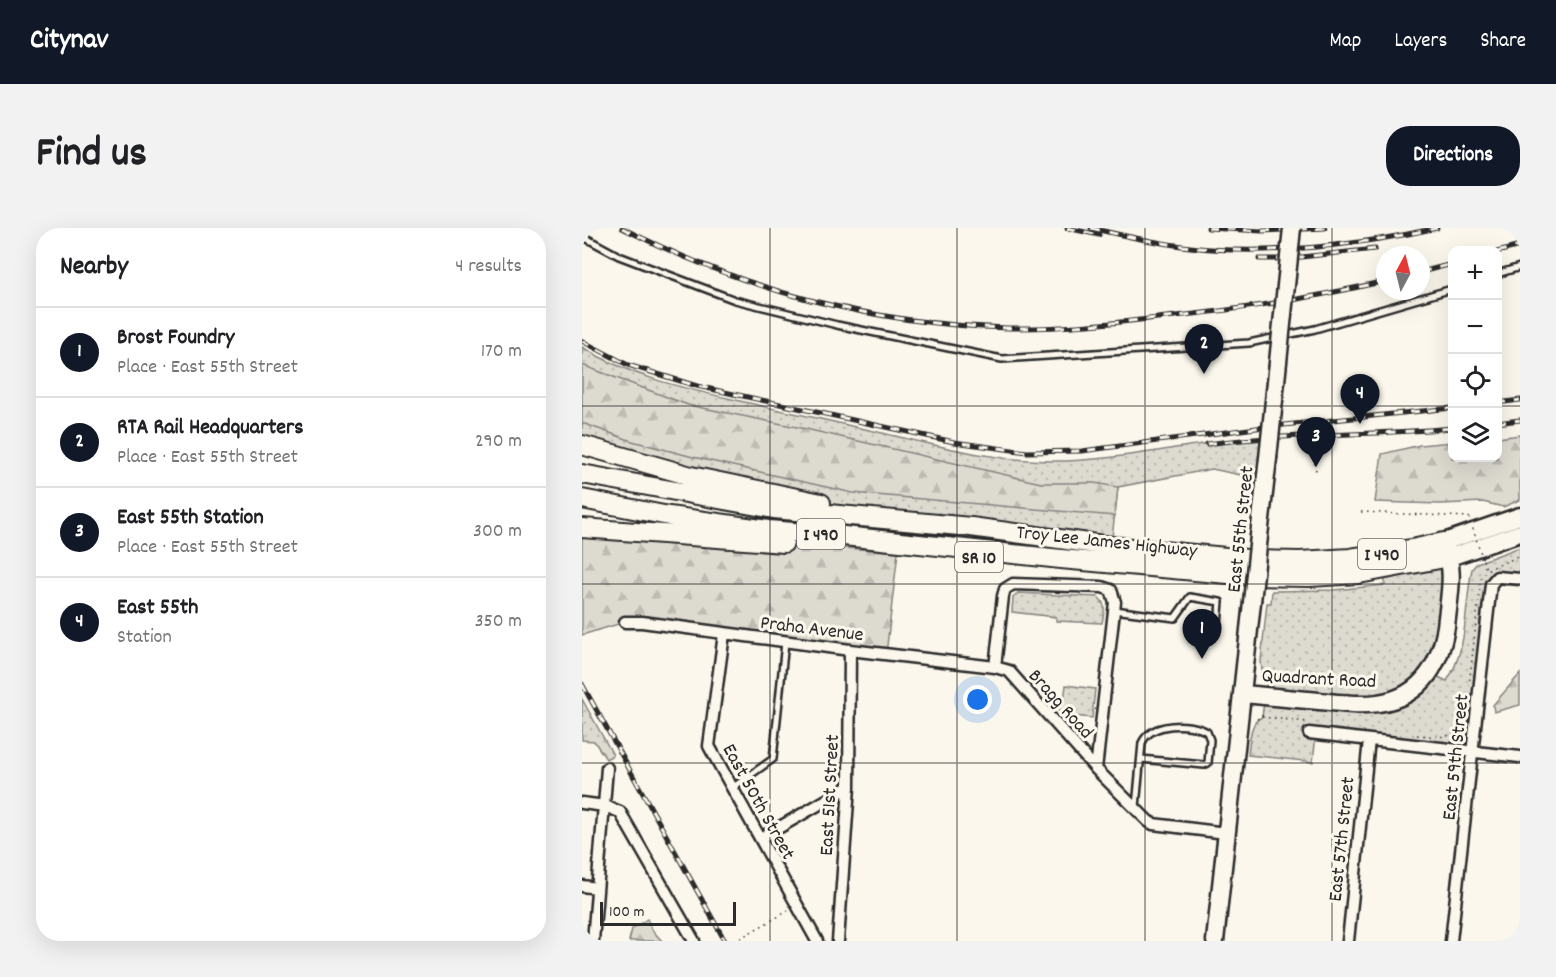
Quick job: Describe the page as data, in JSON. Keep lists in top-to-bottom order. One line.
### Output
{"streets":{"highway":["I 490","Troy Lee James Highway","SR 10"],"main road":["East 55th Street","Quadrant Road"],"street":["Praha Avenue","Bragg Road","East 59th Street","East 51st Street","East 50th Street","East 57th Street"]},"crossings":[["East 55th Street","Quadrant Road"],["East 55th Street","Bragg Road"],["Troy Lee James Highway","SR 10"],["Troy Lee James Highway","Quadrant Road"],["Praha Avenue","Bragg Road"],["Praha Avenue","East 51st Street"],["Praha Avenue","East 50th Street"]],"scale_bar":"100 m","north":"top","page":{"header":"Citynav","nav":["Map","Layers","Share"],"title":"Find us","buttons":"Directions","heading":["Nearby","4 results"],"map_buttons":["+","−"],"list":[{"mark":"1","name":"Brost Foundry","note":"Place · East 55th Street","value":"170 m"},{"mark":"2","name":"RTA Rail Headquarters","note":"Place · East 55th Street","value":"290 m"},{"mark":"3","name":"East 55th Station","note":"Place · East 55th Street","value":"300 m"},{"mark":"4","name":"East 55th","note":"Station","value":"350 m"}],"pins":["2","4","3","1"],"scale":"100 m"}}
